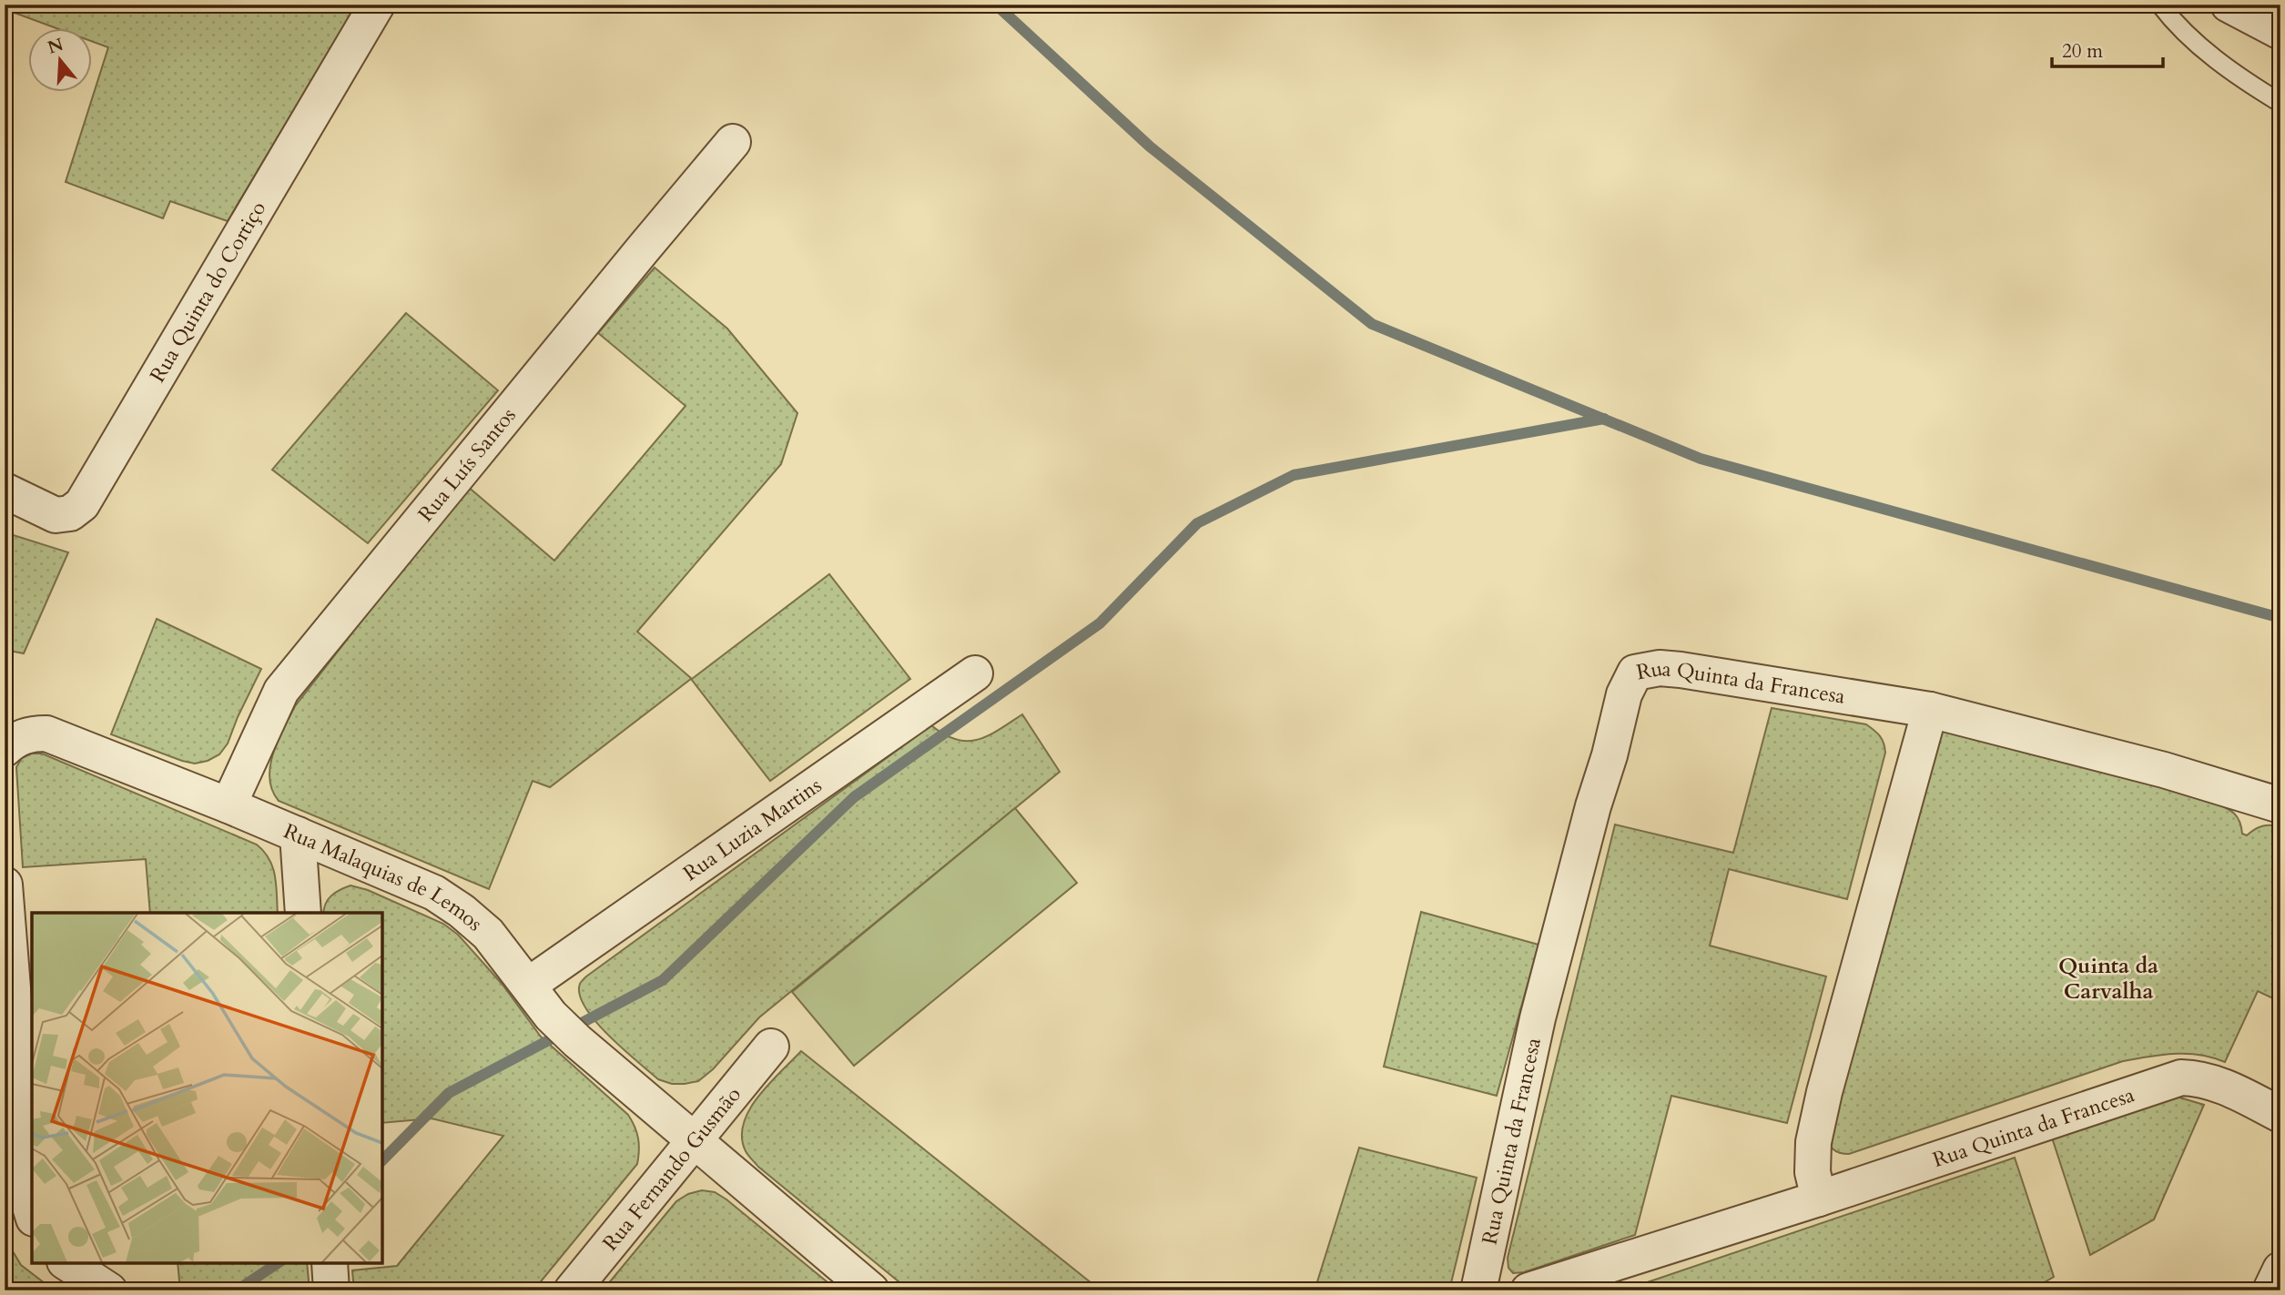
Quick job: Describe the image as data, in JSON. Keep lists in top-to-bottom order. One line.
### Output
{"streets":{"street":["Rua Quinta do Cortiço","Rua Luís Santos","Rua Quinta da Francesa","Rua Luzia Martins","Rua Malaquias de Lemos","Rua Fernando Gusmão"]},"crossings":[["Rua Luís Santos","Rua Malaquias de Lemos"],["Rua Luzia Martins","Rua Malaquias de Lemos"],["Rua Malaquias de Lemos","Rua Fernando Gusmão"]],"districts":["Quinta da Carvalha"],"scale_bar":"20 m","north":"top"}
